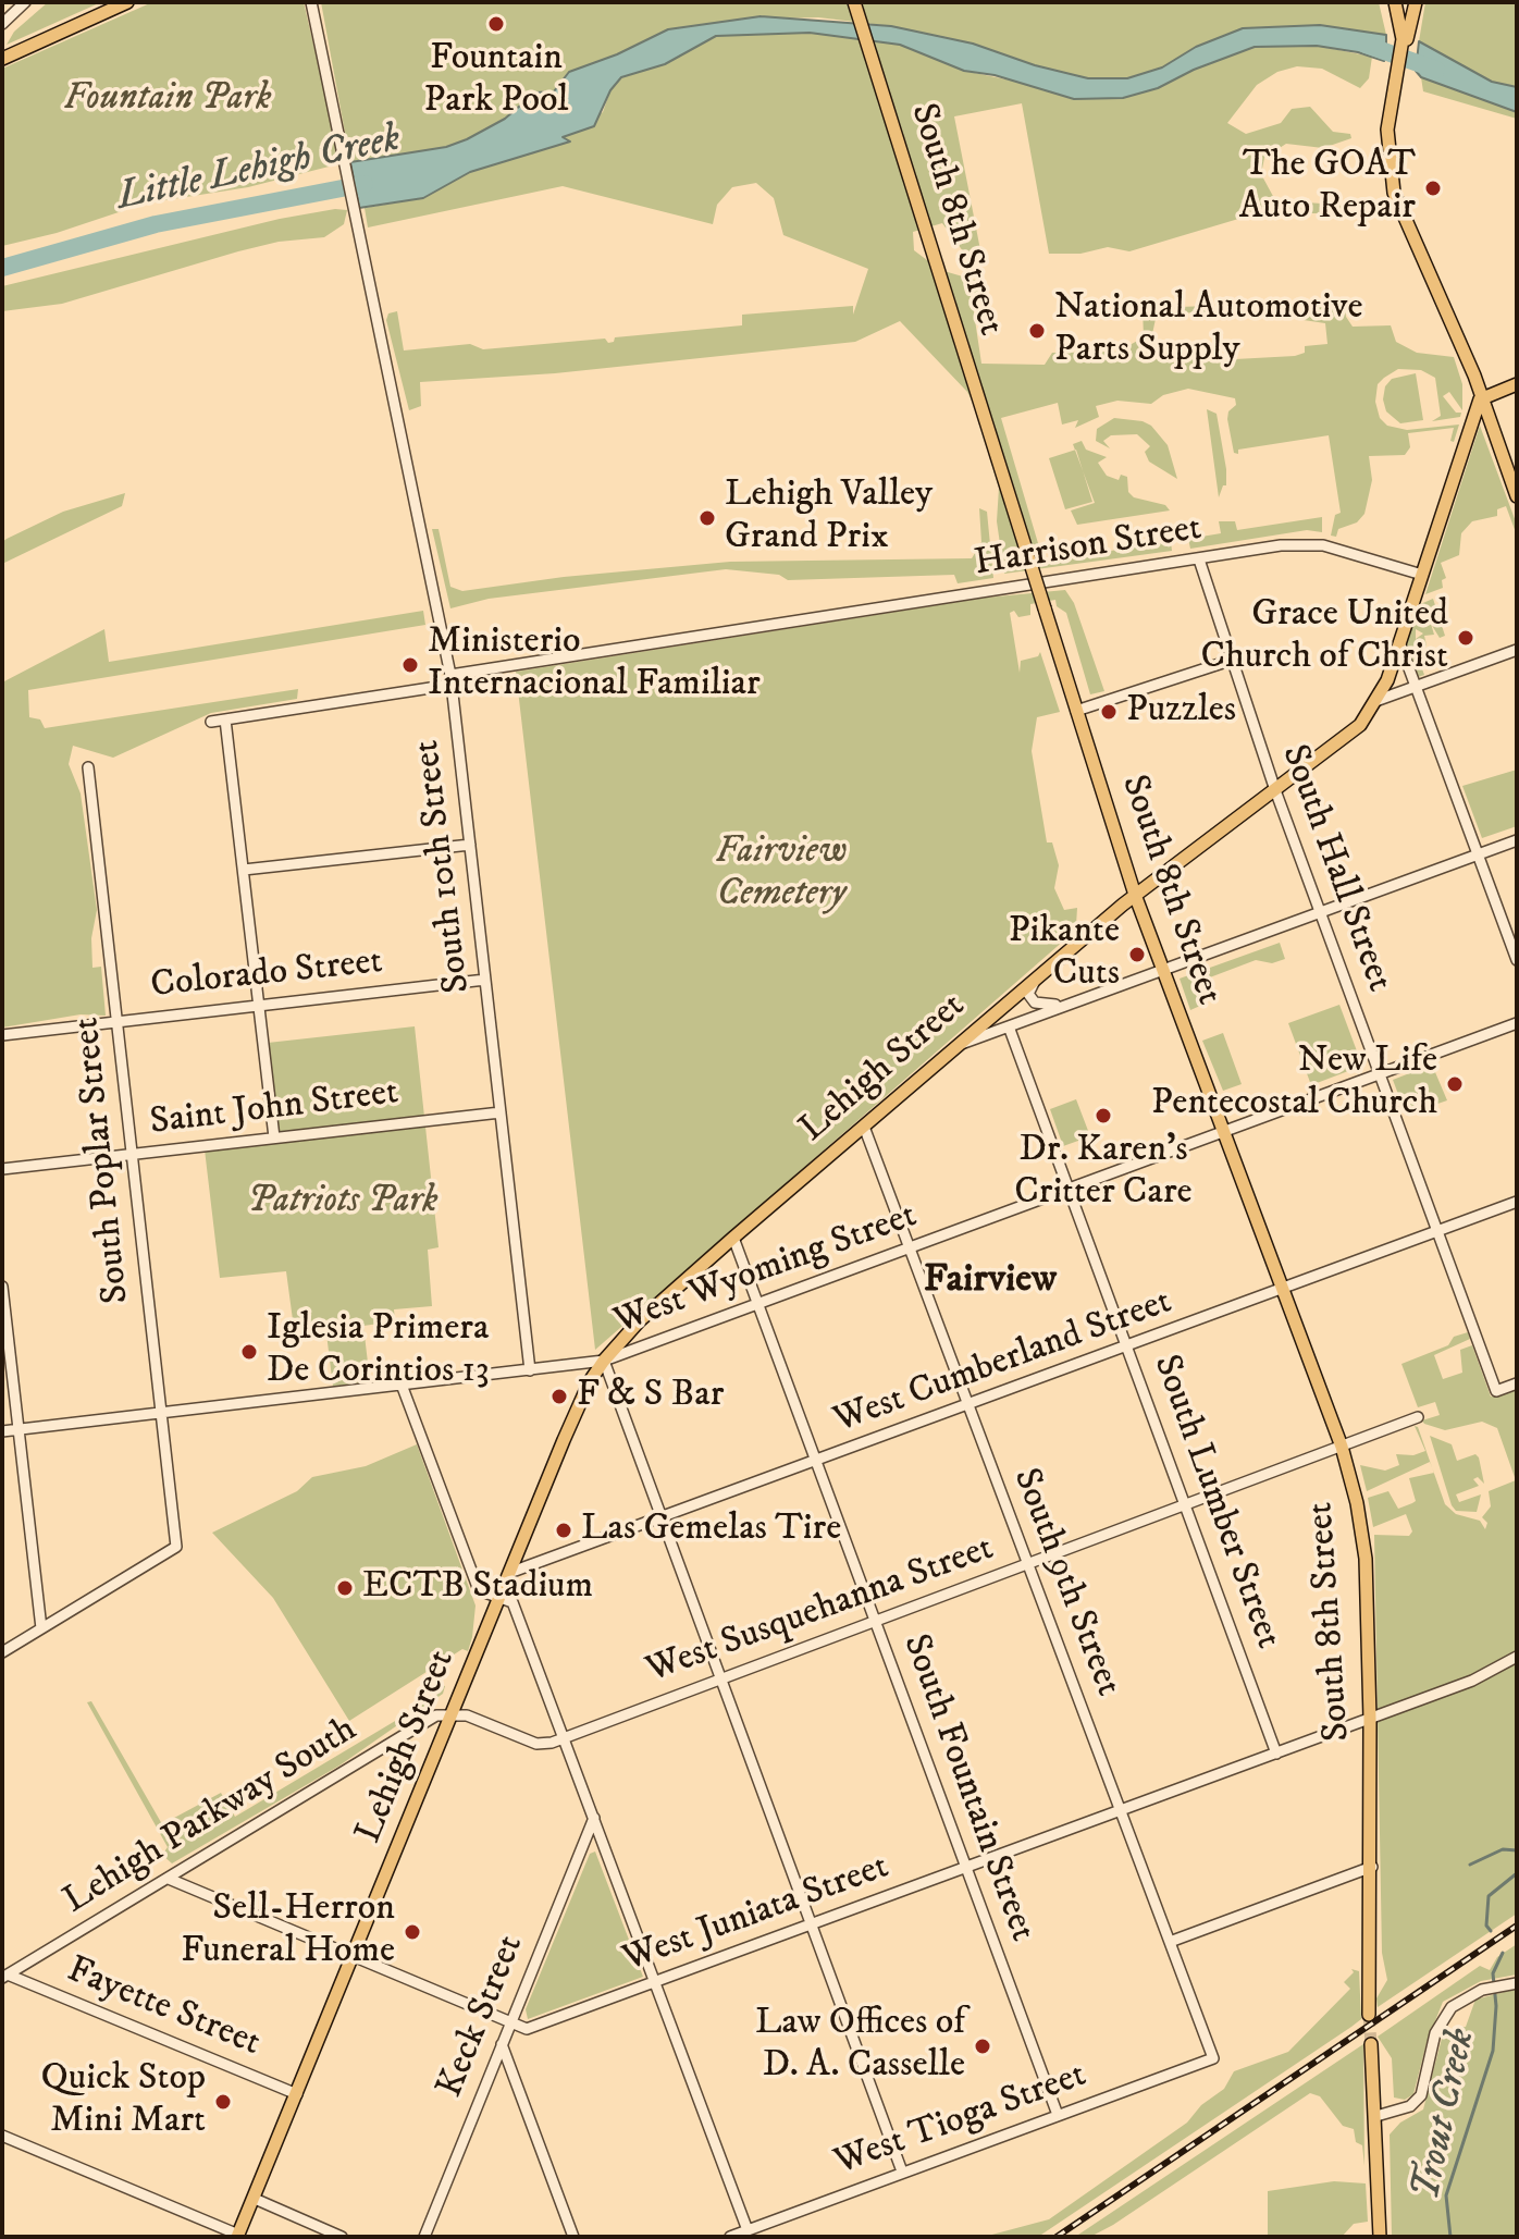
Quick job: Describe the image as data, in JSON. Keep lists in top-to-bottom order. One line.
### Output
{"streets":{"main road":["South 8th Street","Lehigh Street"],"street":["Harrison Street","South 10th Street","South Hall Street","Colorado Street","Saint John Street","South Poplar Street","West Wyoming Street","West Cumberland Street","South Lumber Street","South 9th Street","West Susquehanna Street","South Fountain Street","Lehigh Parkway South","West Juniata Street","Fayette Street","Keck Street","West Tioga Street"]},"crossings":[["South 8th Street","Lehigh Street"],["South 8th Street","West Wyoming Street"],["South 8th Street","West Cumberland Street"],["South 8th Street","West Susquehanna Street"],["South 8th Street","West Juniata Street"],["Harrison Street","South 10th Street"],["Harrison Street","South Hall Street"],["Harrison Street","Lehigh Street"],["South 10th Street","Colorado Street"],["South 10th Street","Saint John Street"],["South 10th Street","West Wyoming Street"],["South Hall Street","Lehigh Street"],["South Hall Street","West Wyoming Street"],["South Hall Street","West Cumberland Street"],["Colorado Street","South Poplar Street"],["Lehigh Street","West Wyoming Street"],["Lehigh Street","West Cumberland Street"],["Lehigh Street","South 9th Street"],["Lehigh Street","West Susquehanna Street"],["Lehigh Street","South Fountain Street"],["Lehigh Street","Lehigh Parkway South"],["Lehigh Street","West Juniata Street"],["Lehigh Street","Fayette Street"],["Saint John Street","South Poplar Street"],["South Poplar Street","West Wyoming Street"],["West Wyoming Street","South Lumber Street"],["West Wyoming Street","South 9th Street"],["West Wyoming Street","South Fountain Street"],["West Cumberland Street","South Lumber Street"],["West Cumberland Street","South 9th Street"],["West Cumberland Street","South Fountain Street"],["South Lumber Street","West Susquehanna Street"],["South Lumber Street","West Juniata Street"],["South 9th Street","West Susquehanna Street"],["South 9th Street","West Juniata Street"],["South 9th Street","West Tioga Street"],["West Susquehanna Street","South Fountain Street"],["West Susquehanna Street","Lehigh Parkway South"],["South Fountain Street","West Juniata Street"],["South Fountain Street","West Tioga Street"],["Lehigh Parkway South","West Juniata Street"],["Lehigh Parkway South","Fayette Street"],["West Juniata Street","Keck Street"]],"districts":["Fairview"],"water":["Little Lehigh Creek","Trout Creek"],"parks":["Fountain Park","Fairview Cemetery","Patriots Park"],"places":["Fountain Park Pool","The GOAT Auto Repair","National Automotive Parts Supply","Lehigh Valley Grand Prix","Grace United Church of Christ","Ministerio Internacional Familiar","Puzzles","Pikante Cuts","New Life Pentecostal Church","Dr. Karen's Critter Care","Iglesia Primera De Corintios 13","F & S Bar","Las Gemelas Tire","ECTB Stadium","Sell-Herron Funeral Home","Law Offices of D. A. Casselle","Quick Stop Mini Mart"]}
